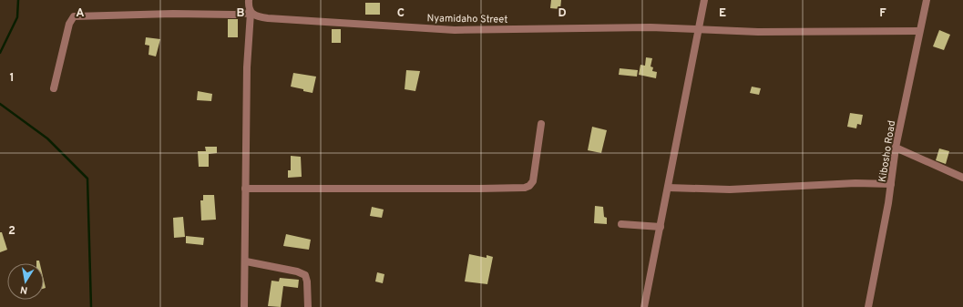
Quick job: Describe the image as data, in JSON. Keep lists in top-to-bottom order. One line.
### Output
{"streets":{"street":["Nyamidaho Street","Kibosho Road"]},"crossings":[["Nyamidaho Street","Kibosho Road"]],"north":"bottom","grid":{"columns":["A","B","C","D","E","F"],"rows":["1","2"]}}
